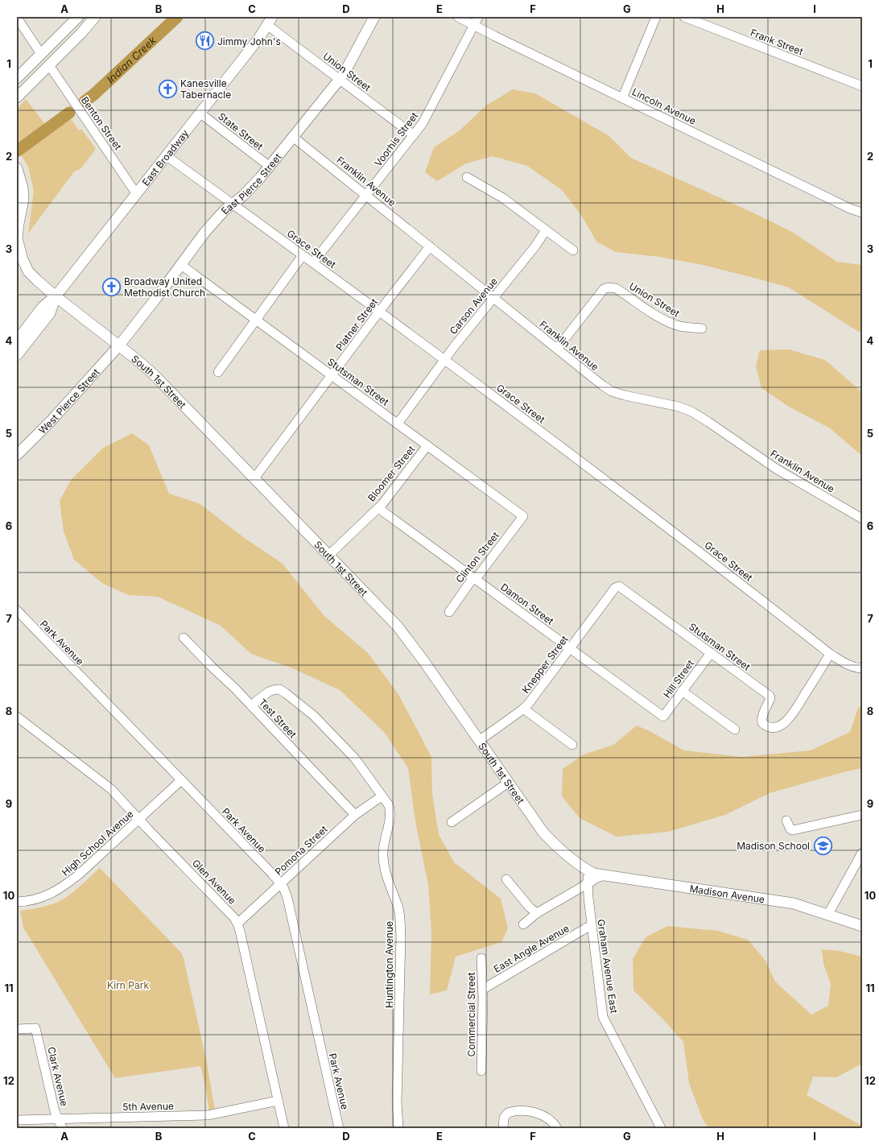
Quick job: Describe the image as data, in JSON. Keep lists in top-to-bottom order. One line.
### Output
{"streets":{"main road":["East Broadway","East Pierce Street","South 1st Street","West Pierce Street","Madison Avenue"],"street":["Frank Street","Union Street","Lincoln Avenue","Benton Street","State Street","Voorhis Street","Franklin Avenue","Grace Street","Carson Avenue","Platner Street","Stutsman Street","Bloomer Street","Clinton Street","Damon Street","Park Avenue","Knepper Street","Hill Street","Test Street","High School Avenue","Pomona Street","Glen Avenue","East Angle Avenue","Huntington Avenue","Graham Avenue East","Commercial Street","Clark Avenue","5th Avenue"]},"crossings":[["Union Street","Voorhis Street"],["Union Street","East Broadway"],["Union Street","Franklin Avenue"],["Union Street","East Pierce Street"],["Lincoln Avenue","Voorhis Street"],["Benton Street","East Broadway"],["State Street","East Broadway"],["State Street","East Pierce Street"],["Voorhis Street","Franklin Avenue"],["Voorhis Street","Grace Street"],["East Broadway","Grace Street"],["East Broadway","South 1st Street"],["Franklin Avenue","East Pierce Street"],["Franklin Avenue","Carson Avenue"],["Franklin Avenue","Platner Street"],["East Pierce Street","Grace Street"],["East Pierce Street","South 1st Street"],["East Pierce Street","Stutsman Street"],["East Pierce Street","West Pierce Street"],["Grace Street","Carson Avenue"],["Grace Street","Platner Street"],["Grace Street","Stutsman Street"],["Carson Avenue","Stutsman Street"],["Platner Street","South 1st Street"],["Platner Street","Stutsman Street"],["South 1st Street","West Pierce Street"],["South 1st Street","Bloomer Street"],["South 1st Street","Knepper Street"],["South 1st Street","Madison Avenue"],["South 1st Street","Graham Avenue East"],["Stutsman Street","Bloomer Street"],["Stutsman Street","Clinton Street"],["Stutsman Street","Knepper Street"],["Stutsman Street","Hill Street"],["Bloomer Street","Damon Street"],["Clinton Street","Damon Street"],["Damon Street","Knepper Street"],["Damon Street","Hill Street"],["Park Avenue","High School Avenue"],["Park Avenue","Pomona Street"],["Test Street","Pomona Street"],["Test Street","Huntington Avenue"],["High School Avenue","Glen Avenue"],["Pomona Street","Glen Avenue"],["Pomona Street","Huntington Avenue"],["Glen Avenue","5th Avenue"],["Madison Avenue","Graham Avenue East"],["East Angle Avenue","Graham Avenue East"],["East Angle Avenue","Commercial Street"],["Clark Avenue","5th Avenue"]],"water":["Indian Creek"],"parks":["Kirn Park"],"places":{"restaurant":["Jimmy John's"],"church":["Kanesville Tabernacle","Broadway United Methodist Church"],"school or university":["Madison School"]},"grid":{"columns":["A","B","C","D","E","F","G","H","I"],"rows":["1","2","3","4","5","6","7","8","9","10","11","12"]}}
